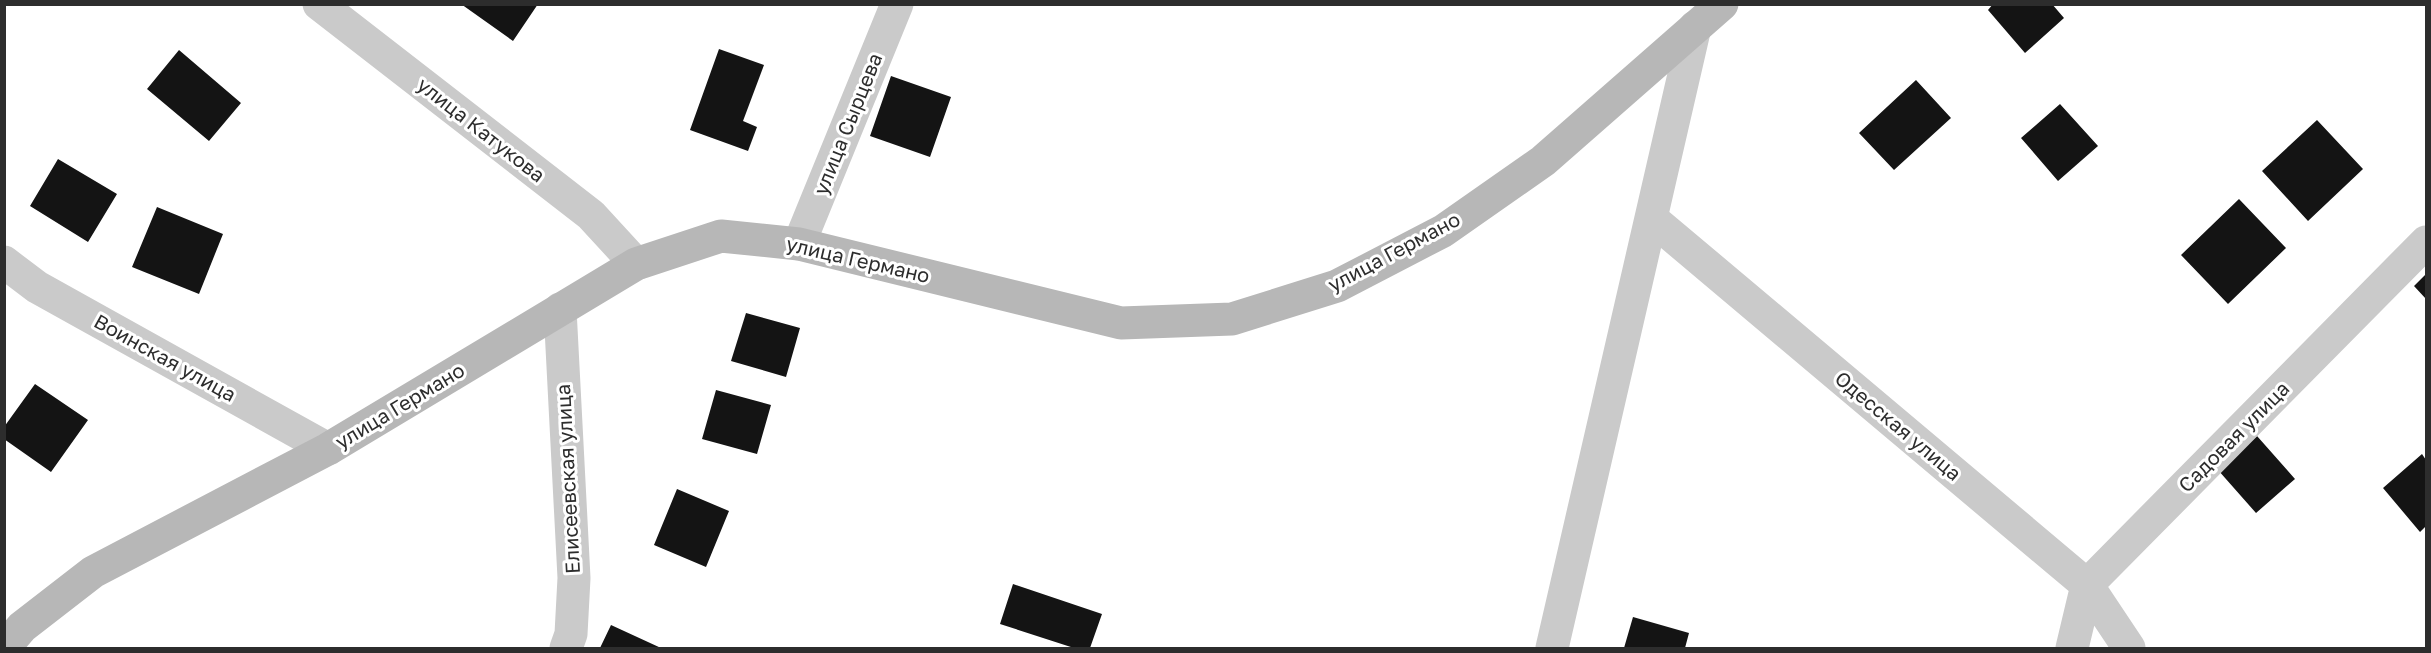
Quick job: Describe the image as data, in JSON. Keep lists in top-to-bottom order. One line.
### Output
{"streets":{"main road":["улица Германо"],"street":["улица Сырцева","улица Катукова","Воинская улица","Одесская улица","Садовая улица","Елисеевская улица"]},"crossings":[["улица Сырцева","улица Германо"],["улица Катукова","улица Германо"],["улица Германо","Воинская улица"],["улица Германо","Елисеевская улица"],["Одесская улица","Садовая улица"]]}
